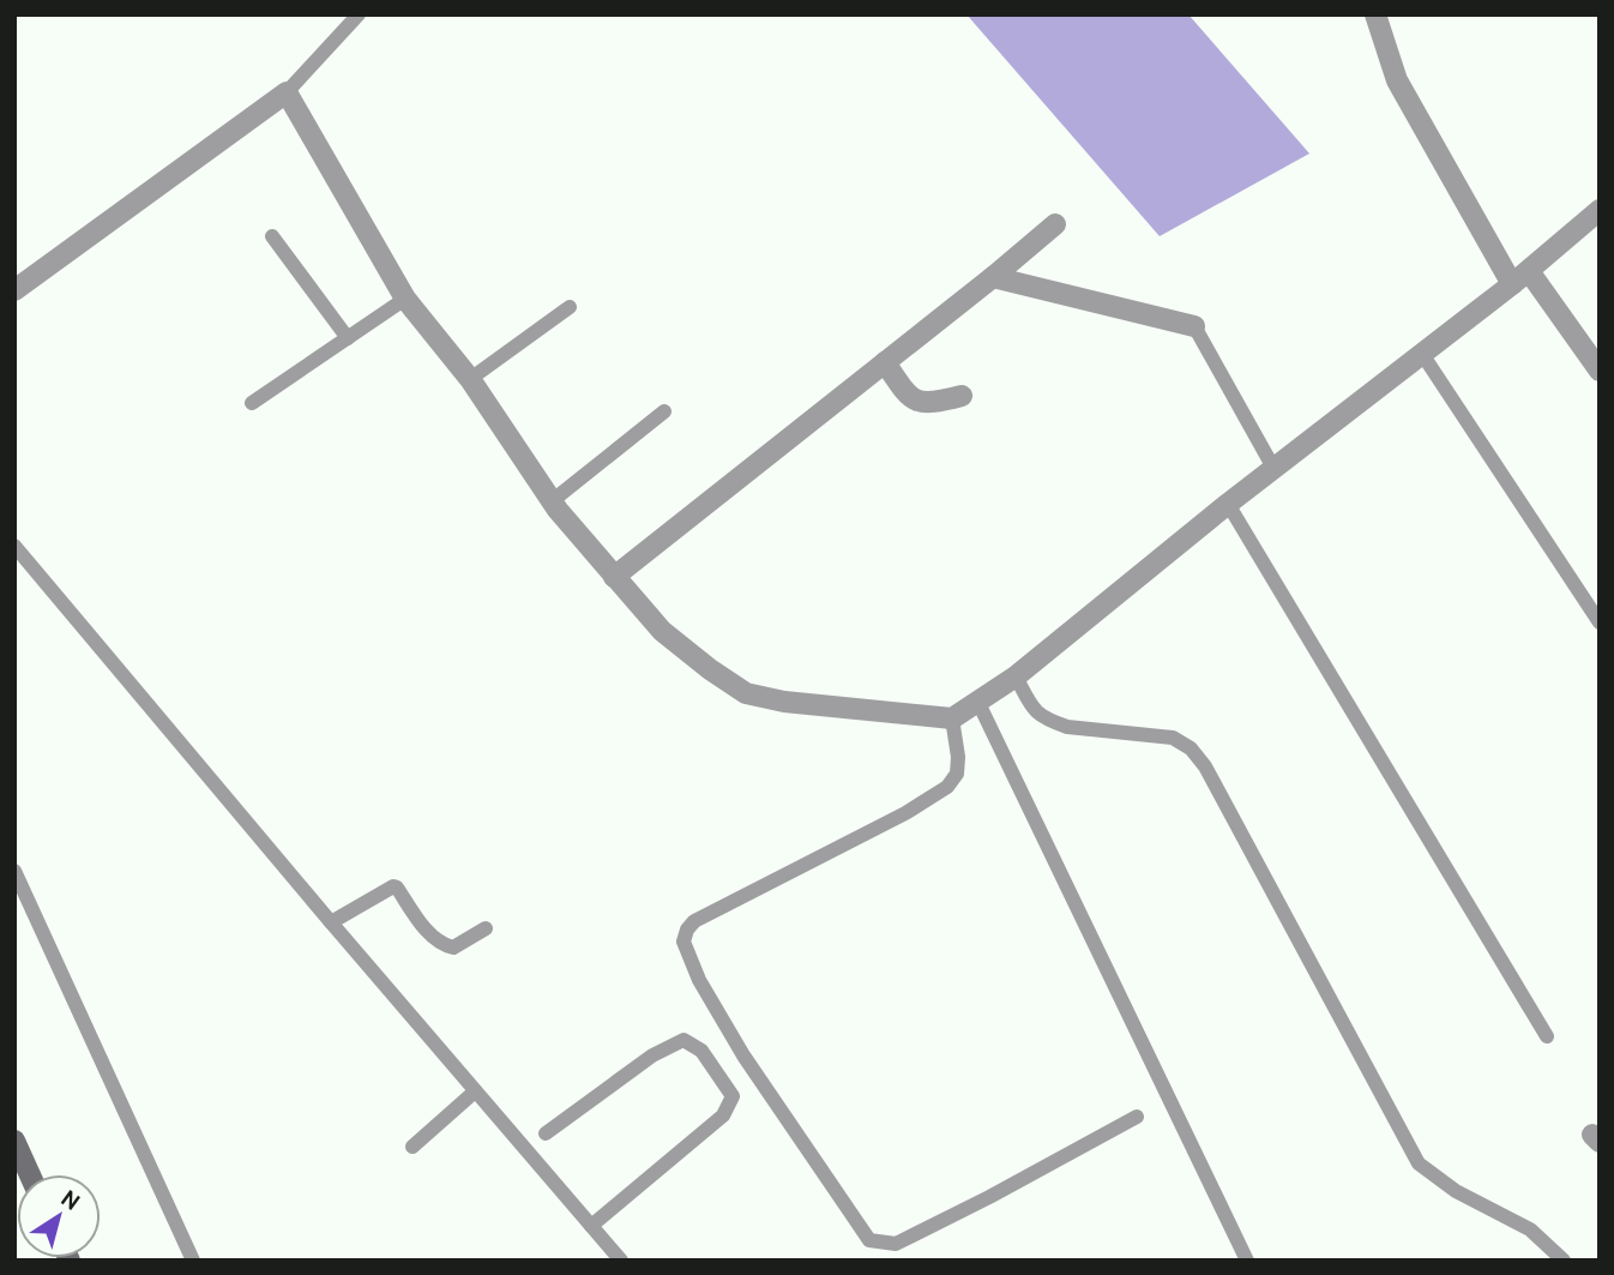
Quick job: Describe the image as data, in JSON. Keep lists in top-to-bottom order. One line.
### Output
{"north":"top right"}
